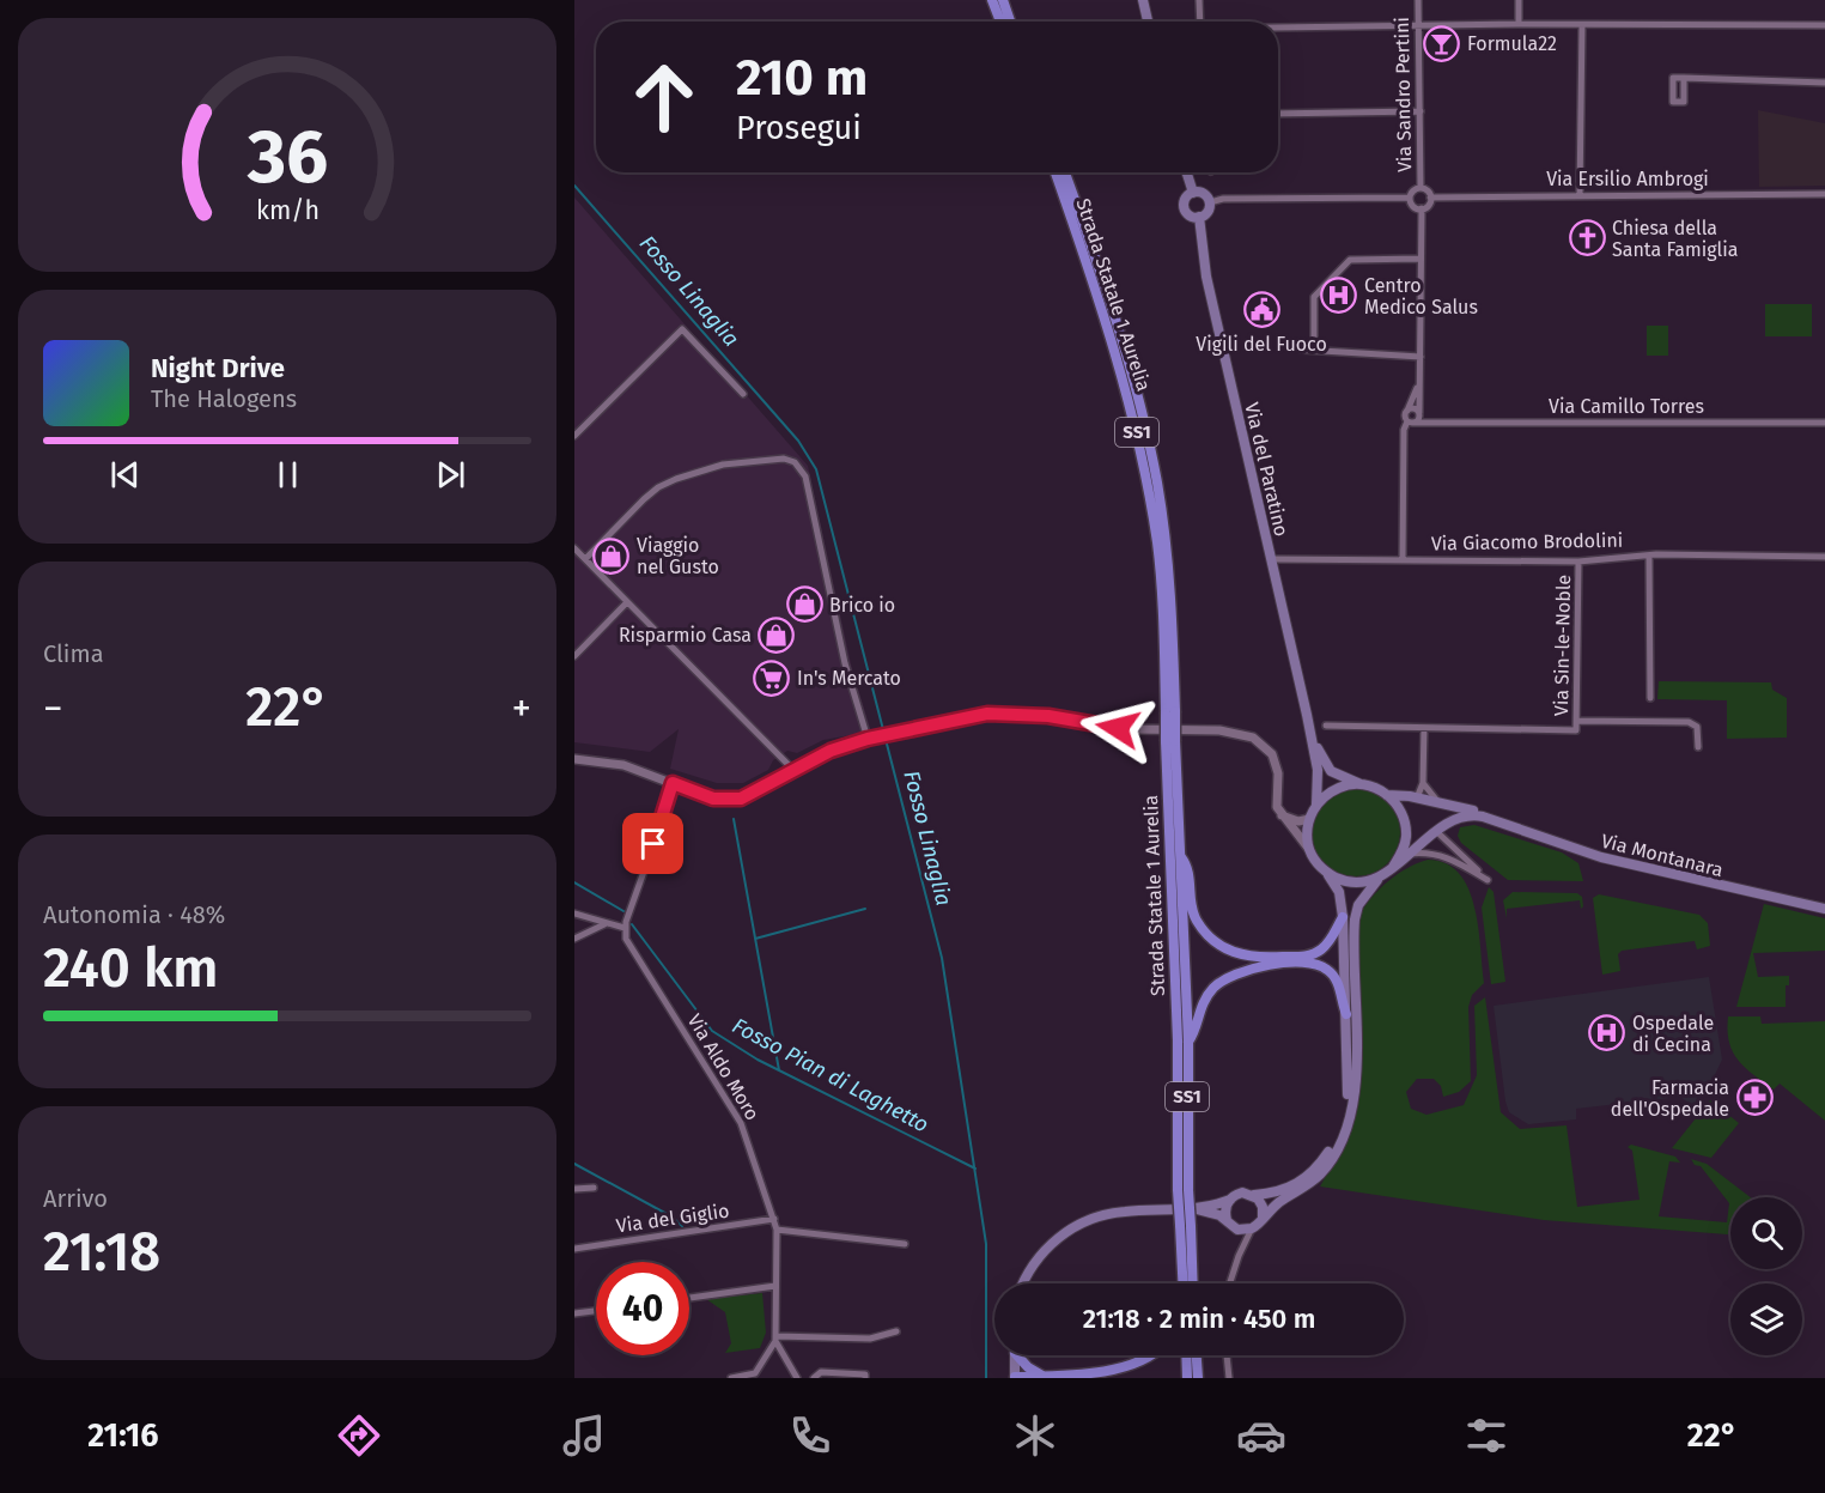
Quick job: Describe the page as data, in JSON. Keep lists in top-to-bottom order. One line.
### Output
{"streets":{"highway":["Strada Statale 1 Aurelia","SS1"],"main road":["Via del Paratino","Via Montanara"],"street":["Via Sandro Pertini","Via Ersilio Ambrogi","Via Camillo Torres","Via Giacomo Brodolini","Via Sin-le-Noble","Via Aldo Moro","Via del Giglio"]},"crossings":[["Via Sandro Pertini","Via Ersilio Ambrogi"],["Via del Paratino","Via Giacomo Brodolini"],["Via Giacomo Brodolini","Via Sin-le-Noble"],["Via Aldo Moro","Via del Giglio"]],"water":["Fosso Linaglia","Fosso Pian di Laghetto"],"places":{"bar":["Formula22"],"church":["Chiesa della Santa Famiglia"],"hospital":["Centro Medico Salus","Ospedale di Cecina"],"public building":["Vigili del Fuoco"],"shop":["Viaggio nel Gusto","Brico io","Risparmio Casa"],"supermarket":["In's Mercato"],"pharmacy":["Farmacia dell'Ospedale"]},"page":{"turn":["210 m","Prosegui"],"song":["Night Drive","The Halogens"],"tile":["Clima",["Autonomia · 48%","240 km"],["Arrivo","21:18"]],"heat":["−","22°","+"],"limit":"40","trip":"21:18 · 2 min · 450 m","tabs":["21:16","22°"],"gauge":["36","km/h"]}}
